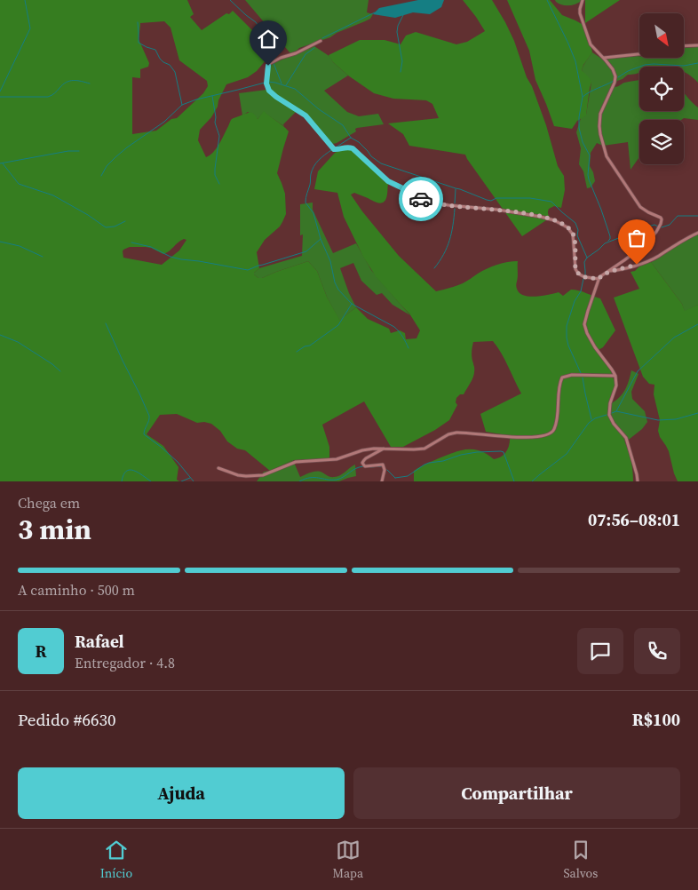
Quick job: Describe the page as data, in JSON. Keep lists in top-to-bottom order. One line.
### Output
{"north":"bottom right","page":{"heading":["3 min","Chega em","07:56–08:01"],"panel":["Rafael","Entregador · 4.8","Pedido #6630","R$100"],"bar":"A caminho · 500 m","round":"R","buttons":["Ajuda","Compartilhar"],"tabs":["Início","Mapa","Salvos"]}}
